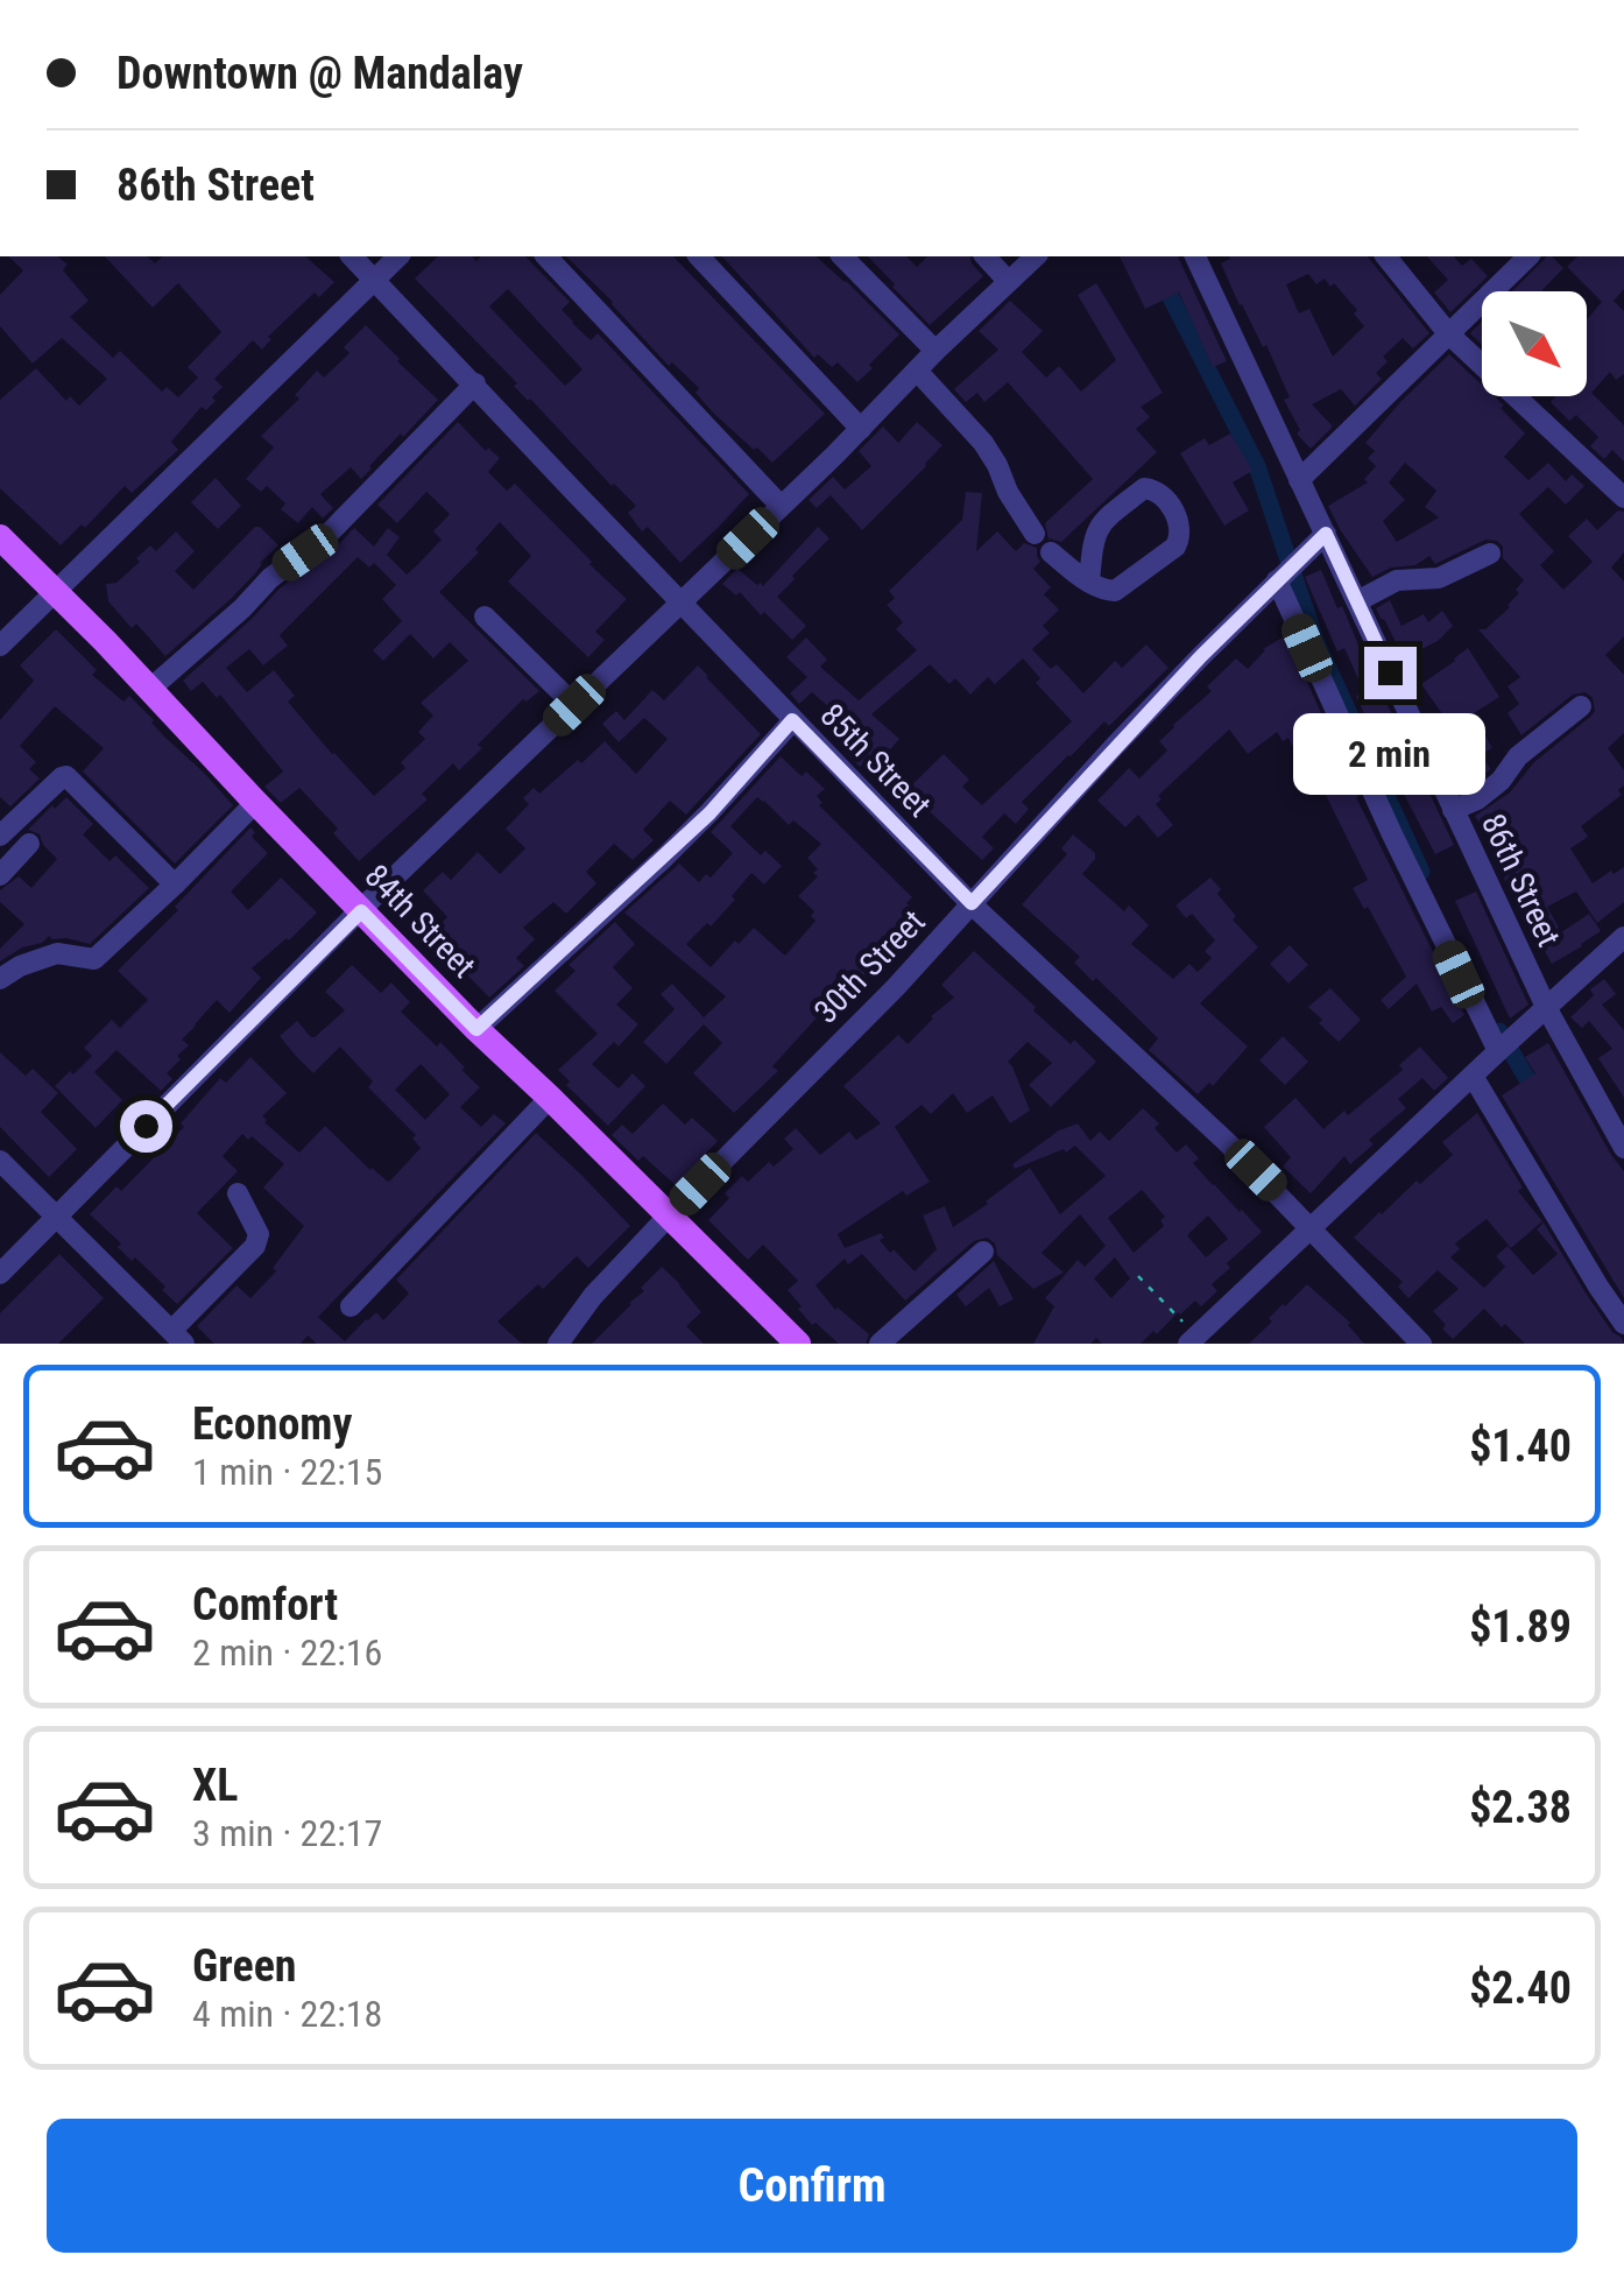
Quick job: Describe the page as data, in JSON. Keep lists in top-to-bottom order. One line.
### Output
{"streets":{"main road":["84th Street"],"street":["85th Street","86th Street","30th Street"]},"crossings":[["85th Street","30th Street"],["86th Street","30th Street"],["84th Street","30th Street"]],"north":"bottom right","page":{"banner":["Downtown @ Mandalay","86th Street"],"bubble":"2 min","list":[{"name":"Economy","note":"1 min · 22:15","value":"$1.40"},{"name":"Comfort","note":"2 min · 22:16","value":"$1.89"},{"name":"XL","note":"3 min · 22:17","value":"$2.38"},{"name":"Green","note":"4 min · 22:18","value":"$2.40"}],"buttons":"Confirm"}}
